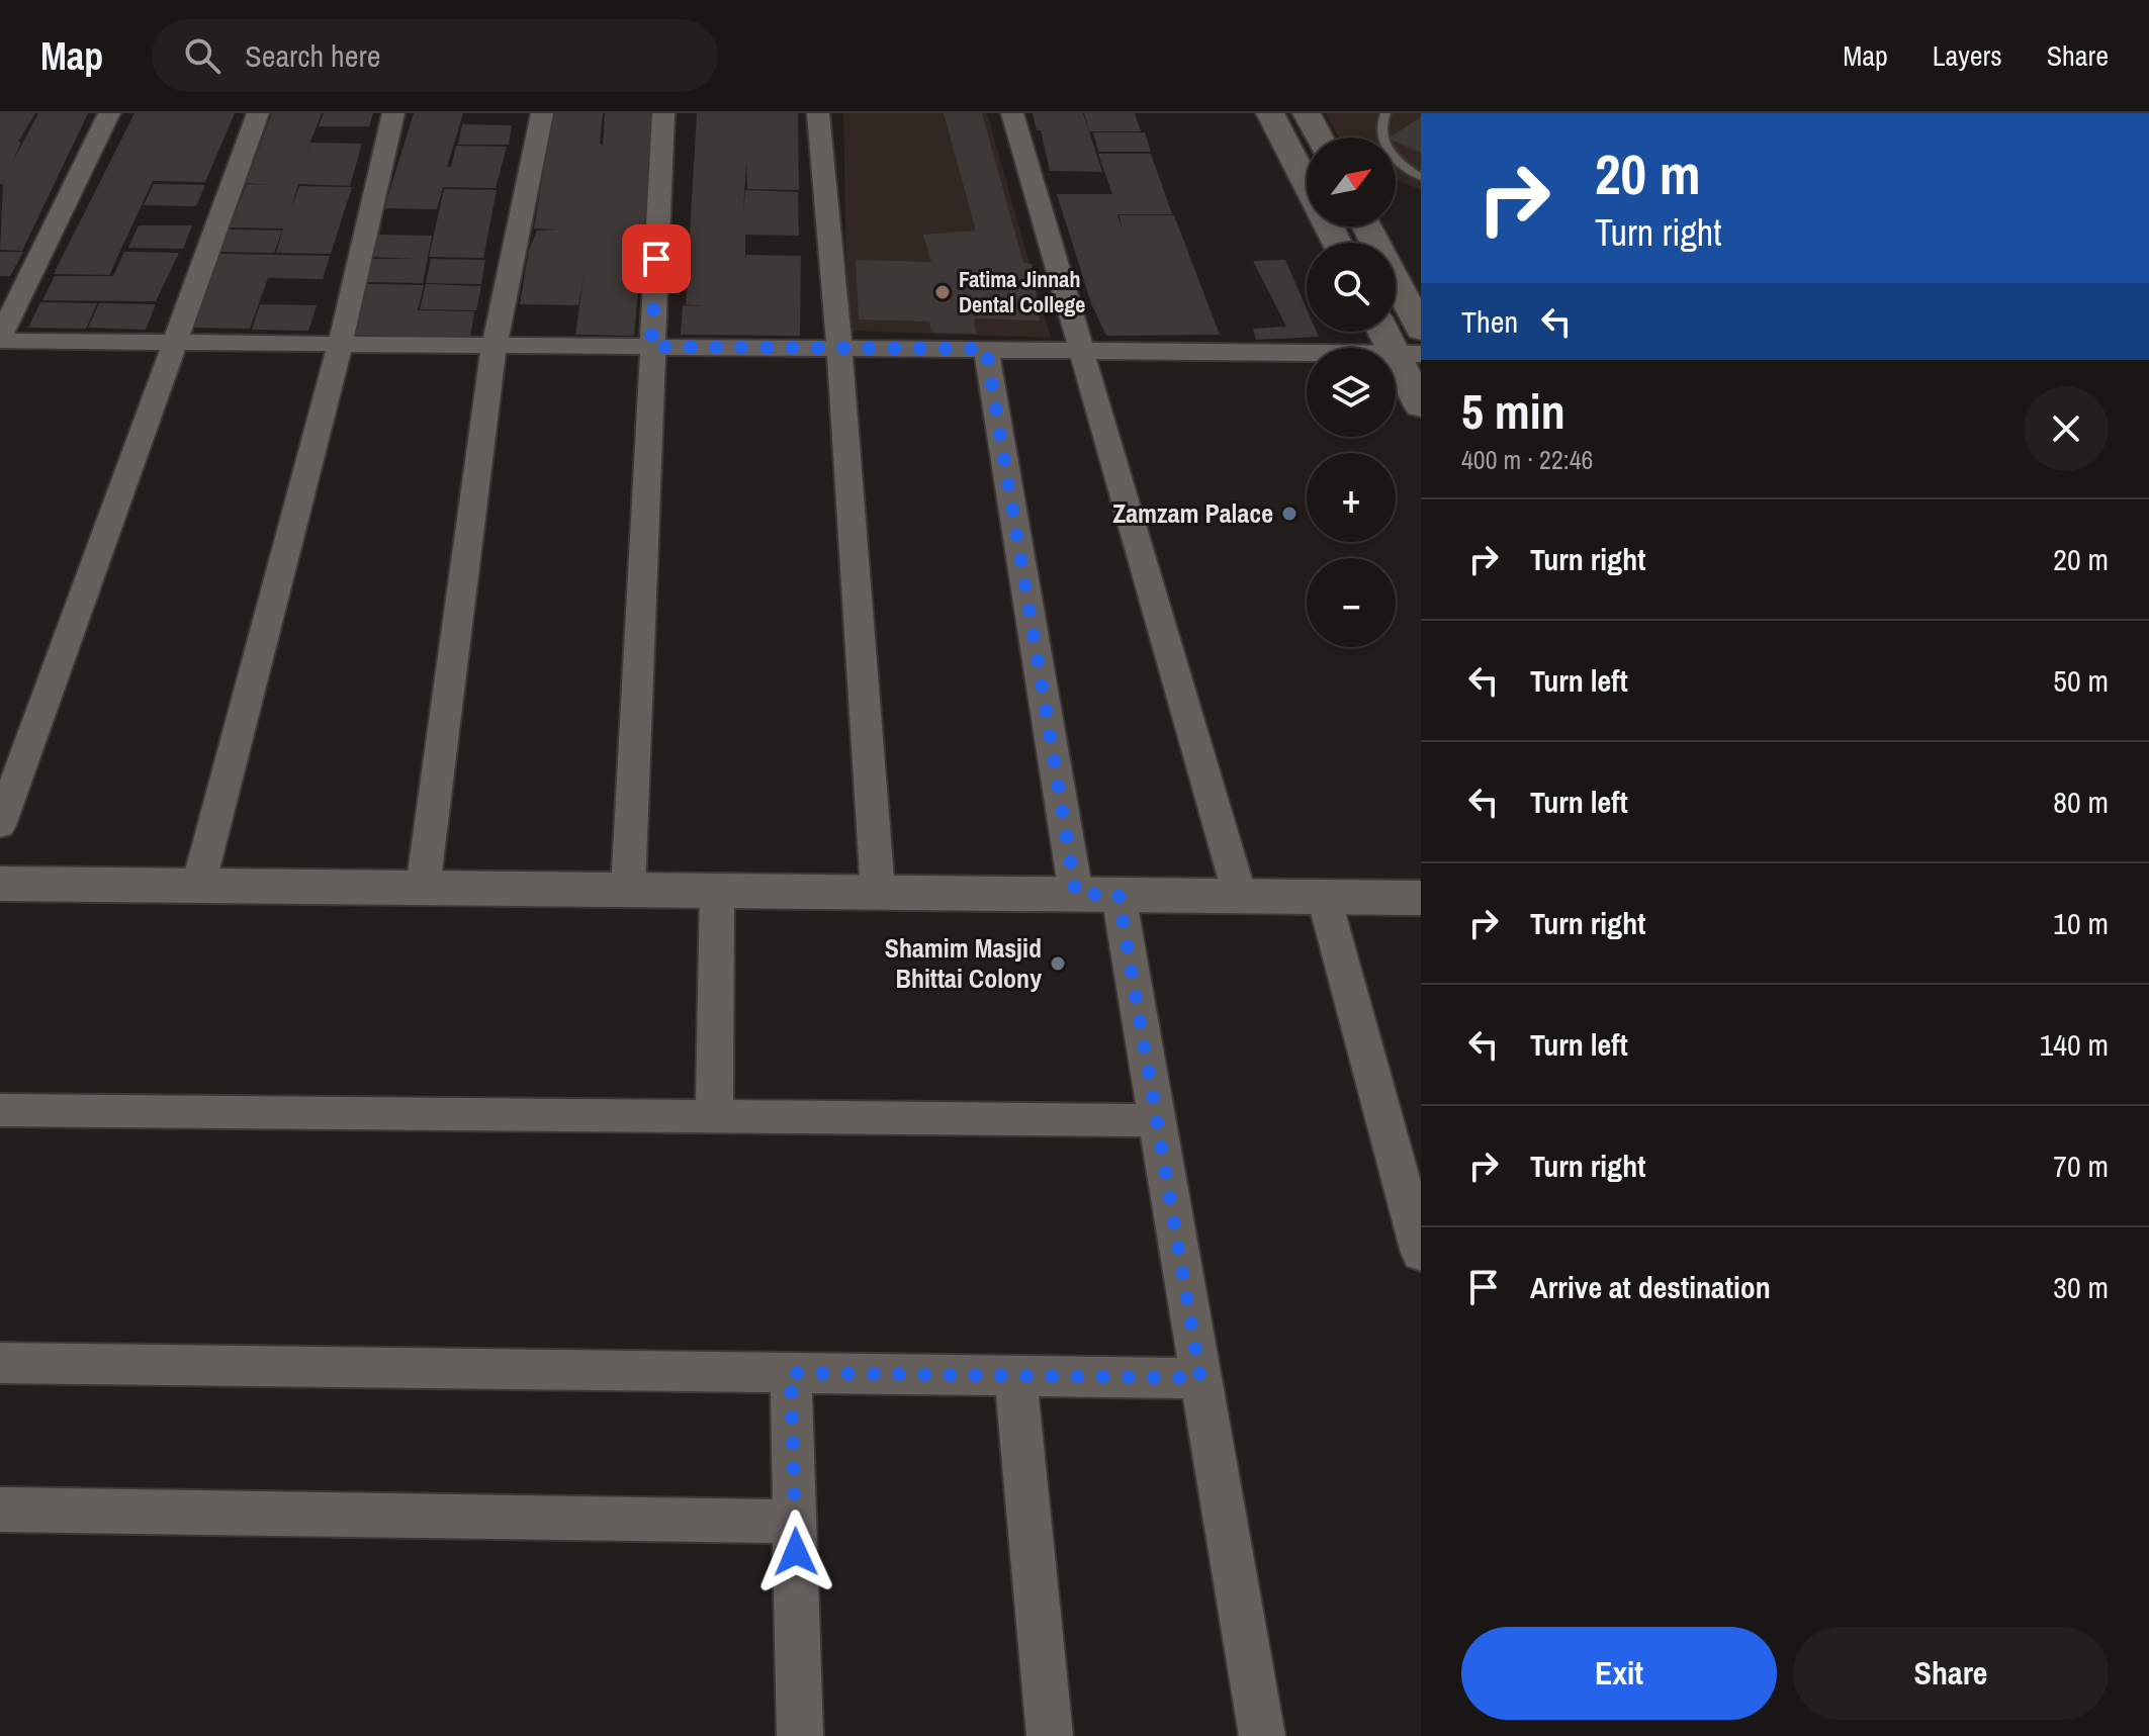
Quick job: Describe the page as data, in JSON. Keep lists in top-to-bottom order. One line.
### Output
{"places":["Fatima Jinnah Dental College","Zamzam Palace","Shamim Masjid Bhittai Colony"],"north":"top right","page":{"header":"Map","search":"Search here","nav":["Map","Layers","Share"],"turn":["20 m","Turn right"],"map_buttons":["+","−"],"then":"Then","heading":["5 min","400 m · 22:46"],"list":[{"name":"Turn right","value":"20 m"},{"name":"Turn left","value":"50 m"},{"name":"Turn left","value":"80 m"},{"name":"Turn right","value":"10 m"},{"name":"Turn left","value":"140 m"},{"name":"Turn right","value":"70 m"},{"name":"Arrive at destination","value":"30 m"}],"buttons":["Exit","Share"]}}
